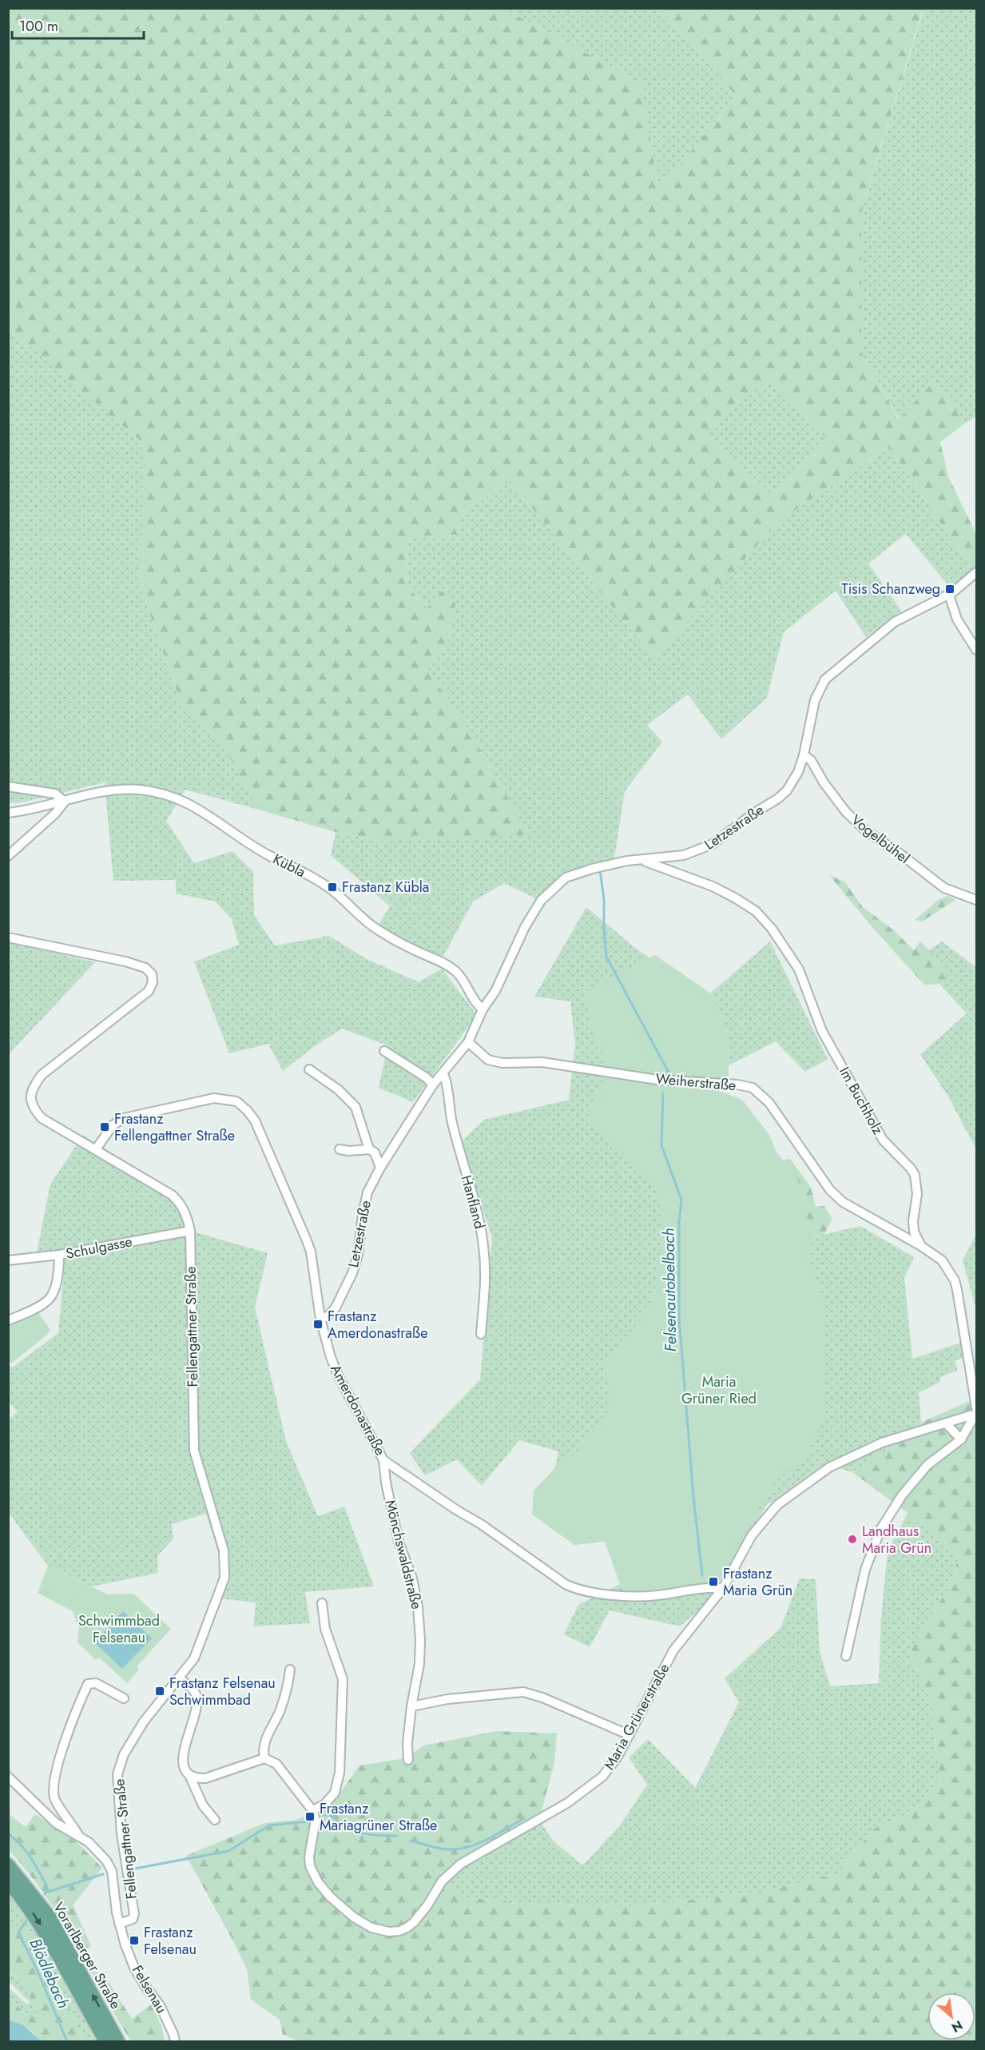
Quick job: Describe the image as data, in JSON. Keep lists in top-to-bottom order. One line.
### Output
{"streets":{"main road":["Vorarlberger Straße"],"street":["Letzestraße","Vogelbühel","Kübla","Weiherstraße","Im Buchholz","Hanfland","Schulgasse","Fellengattner Straße","Amerdonastraße","Mönchswaldstraße","Maria Grünerstraße","Felsenau"]},"crossings":[["Letzestraße","Vogelbühel"],["Letzestraße","Kübla"],["Letzestraße","Weiherstraße"],["Letzestraße","Im Buchholz"],["Letzestraße","Hanfland"],["Letzestraße","Amerdonastraße"],["Weiherstraße","Im Buchholz"],["Schulgasse","Fellengattner Straße"],["Fellengattner Straße","Amerdonastraße"],["Fellengattner Straße","Felsenau"],["Amerdonastraße","Mönchswaldstraße"],["Amerdonastraße","Maria Grünerstraße"]],"water":["Felsenautobelbach","Blödlebach"],"parks":["Maria Grüner Ried","Schwimmbad Felsenau"],"places":{"transit":["Tisis Schanzweg","Frastanz Kübla","Frastanz Fellengattner Straße","Frastanz Amerdonastraße","Frastanz Maria Grün","Frastanz Felsenau Schwimmbad","Frastanz Mariagrüner Straße","Frastanz Felsenau"],"other":["Landhaus Maria Grün"]},"scale_bar":"100 m","north":"bottom right"}
